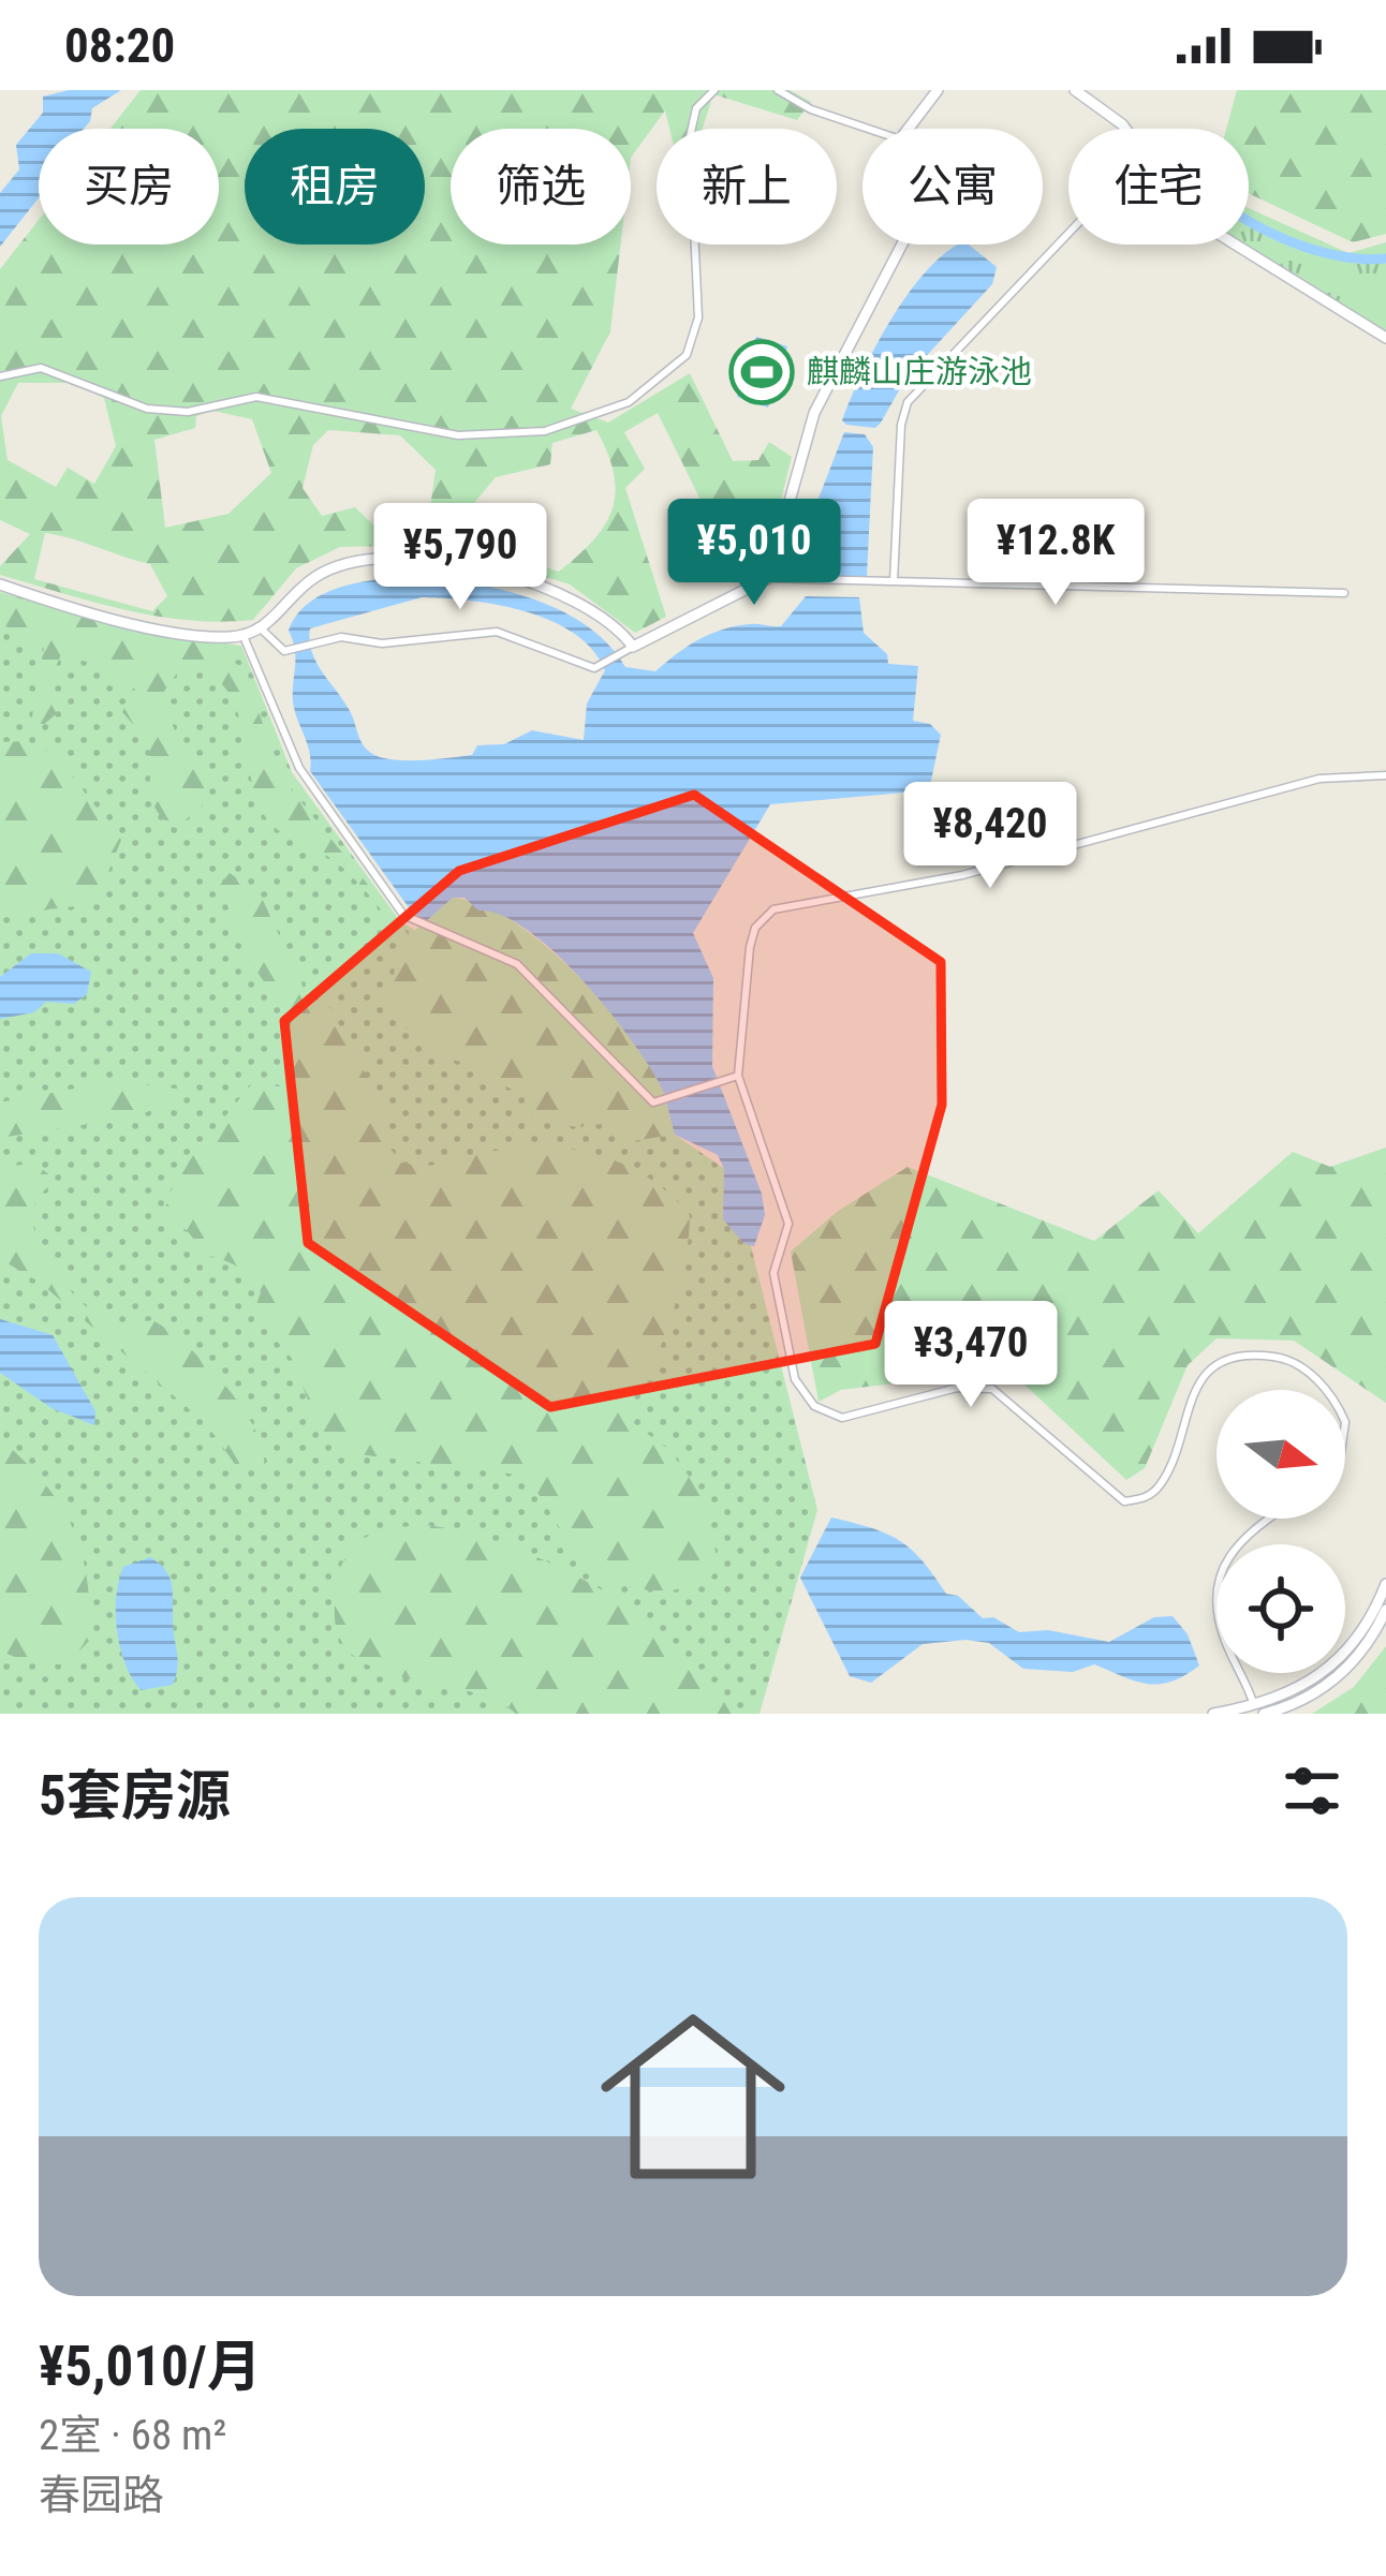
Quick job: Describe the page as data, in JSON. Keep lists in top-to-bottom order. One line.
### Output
{"places":{"sports":["麒麟山庄游泳池"]},"north":"right","page":{"status":"08:20","chip":["买房","租房","筛选","新上","公寓","住宅"],"price":["¥5,010","¥12.8K","¥5,790","¥8,420","¥3,470"],"heading":"5套房源","list":[{"name":"¥5,010/月","note":"2室 · 68 m² · 春园路"}]}}
